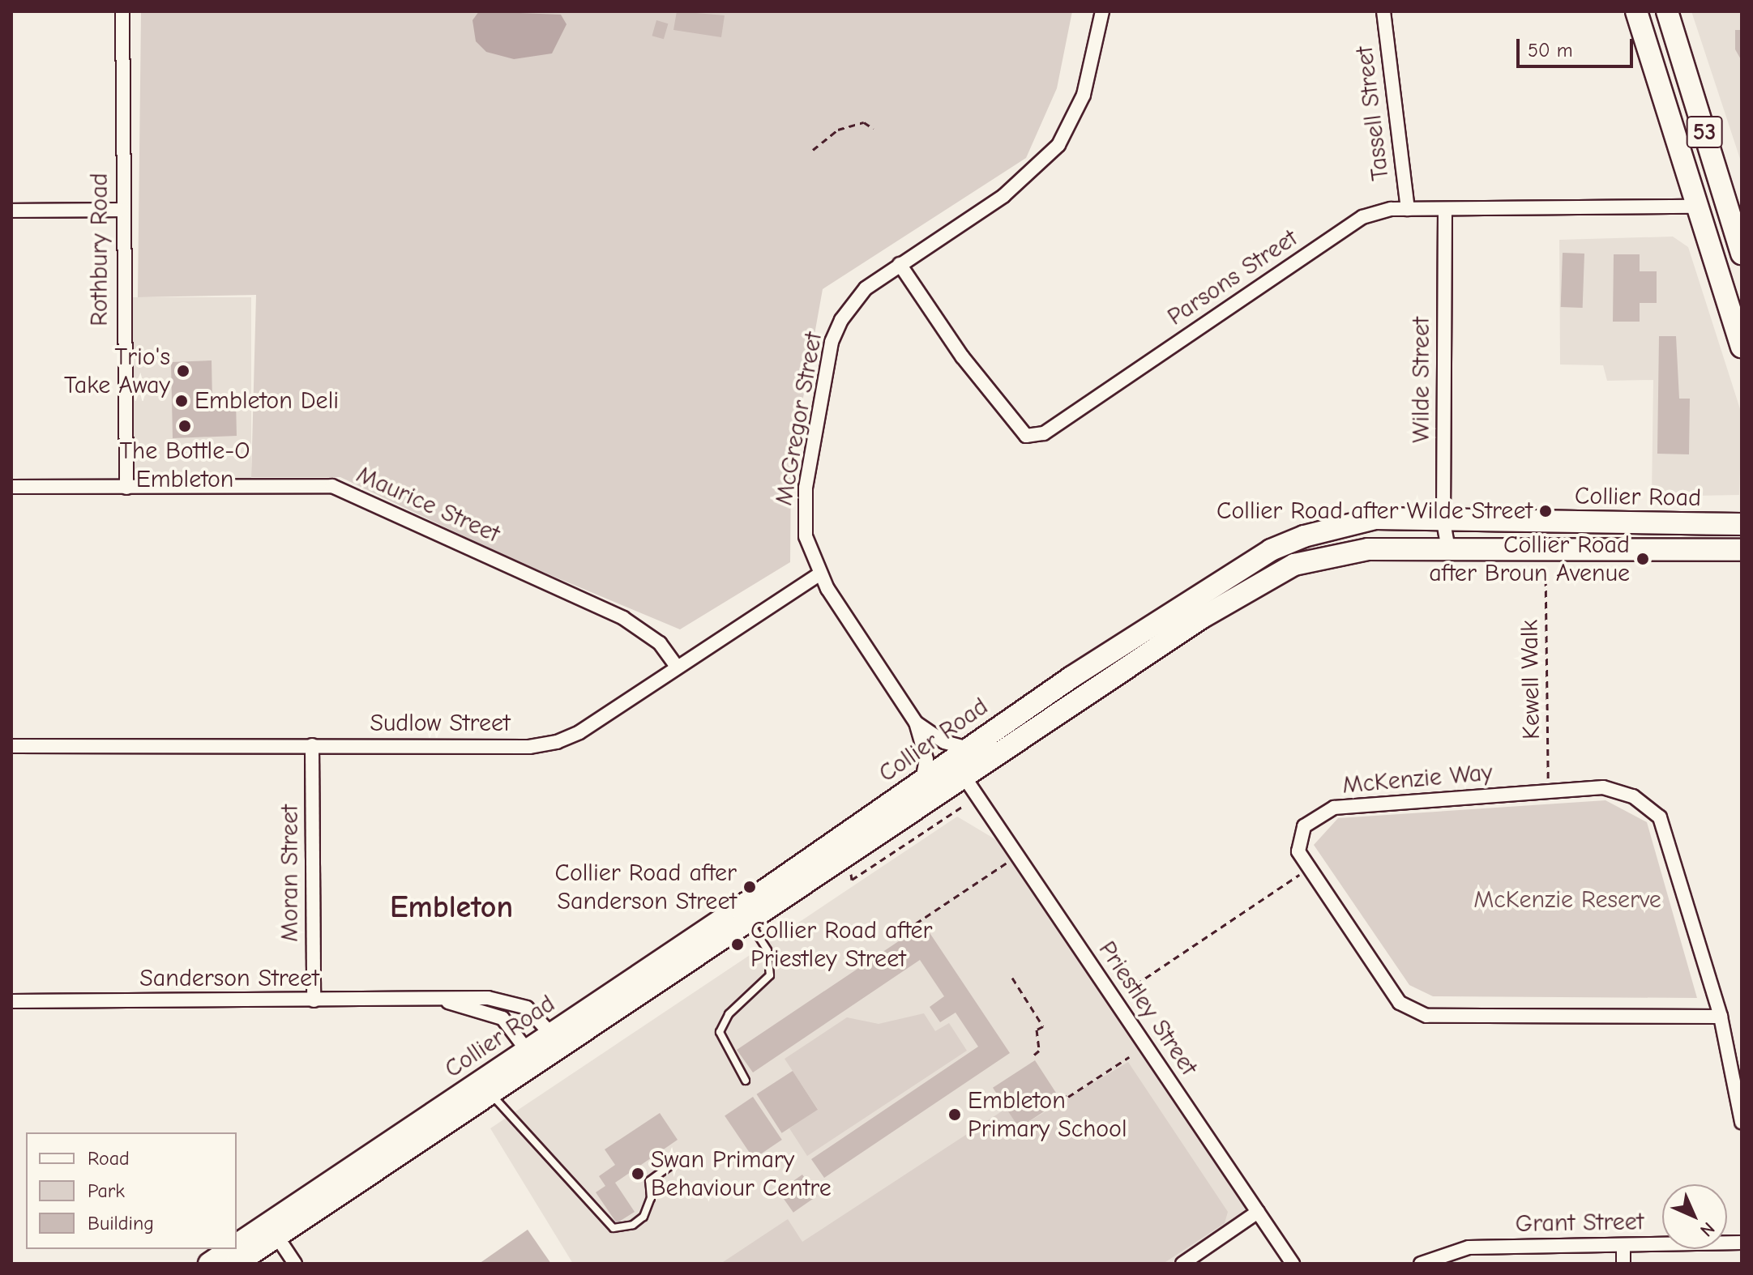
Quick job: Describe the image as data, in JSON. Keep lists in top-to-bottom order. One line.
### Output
{"streets":{"main road":["53","Collier Road"],"street":["Tassell Street","Rothbury Road","Parsons Street","Wilde Street","McGregor Street","Maurice Street","Sudlow Street","McKenzie Way","Moran Street","Sanderson Street","Priestley Street","Grant Street"],"path":["Kewell Walk"]},"crossings":[["Tassell Street","Parsons Street"],["53","Parsons Street"],["Rothbury Road","Maurice Street"],["Parsons Street","Wilde Street"],["Parsons Street","McGregor Street"],["Wilde Street","Collier Road"],["McGregor Street","Collier Road"],["McGregor Street","Sudlow Street"],["Collier Road","Sanderson Street"],["Collier Road","Priestley Street"],["Maurice Street","Sudlow Street"],["Kewell Walk","McKenzie Way"],["Sudlow Street","Moran Street"],["Moran Street","Sanderson Street"]],"districts":["Embleton"],"parks":["McKenzie Reserve"],"places":["Trio's Take Away","Embleton Deli","The Bottle-O Embleton","Collier Road after Wilde Street","Collier Road after Broun Avenue","Collier Road after Sanderson Street","Collier Road after Priestley Street","Embleton Primary School","Swan Primary Behaviour Centre"],"legend":["Road","Park","Building"],"scale_bar":"50 m","north":"bottom right"}
